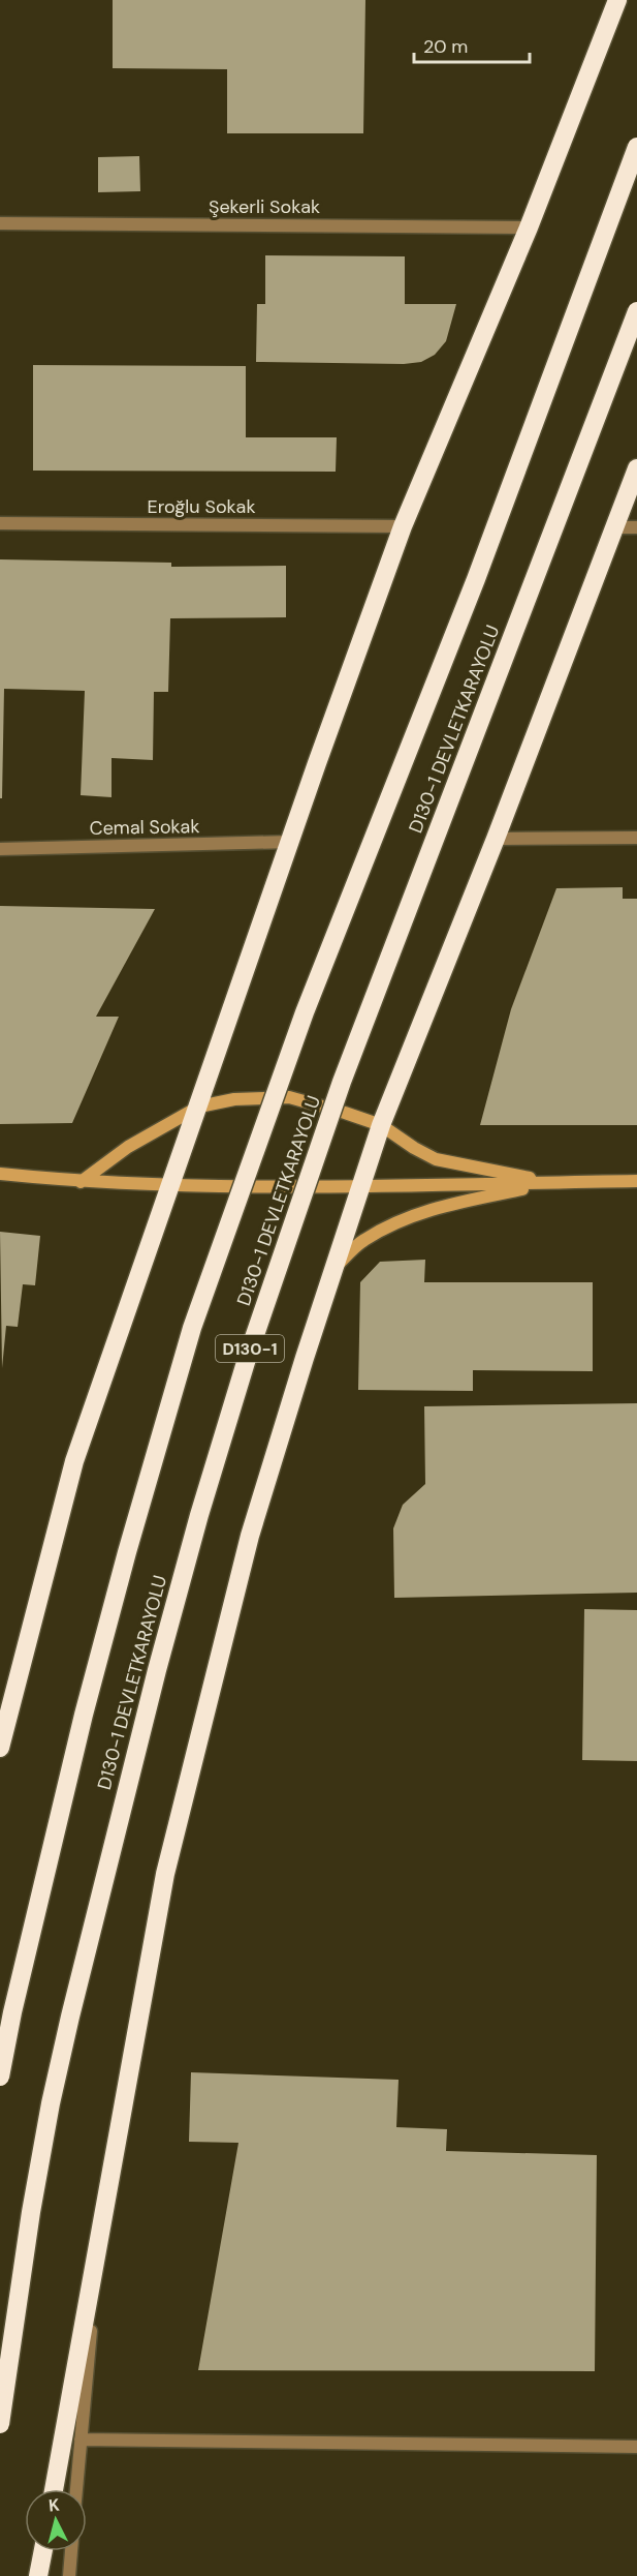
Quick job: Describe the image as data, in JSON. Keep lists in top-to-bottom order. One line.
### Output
{"streets":{"highway":["D130-1 DEVLETKARAYOLU","D130-1"],"street":["Şekerli Sokak","Eroğlu Sokak","Cemal Sokak"]},"scale_bar":"20 m","north":"top"}
